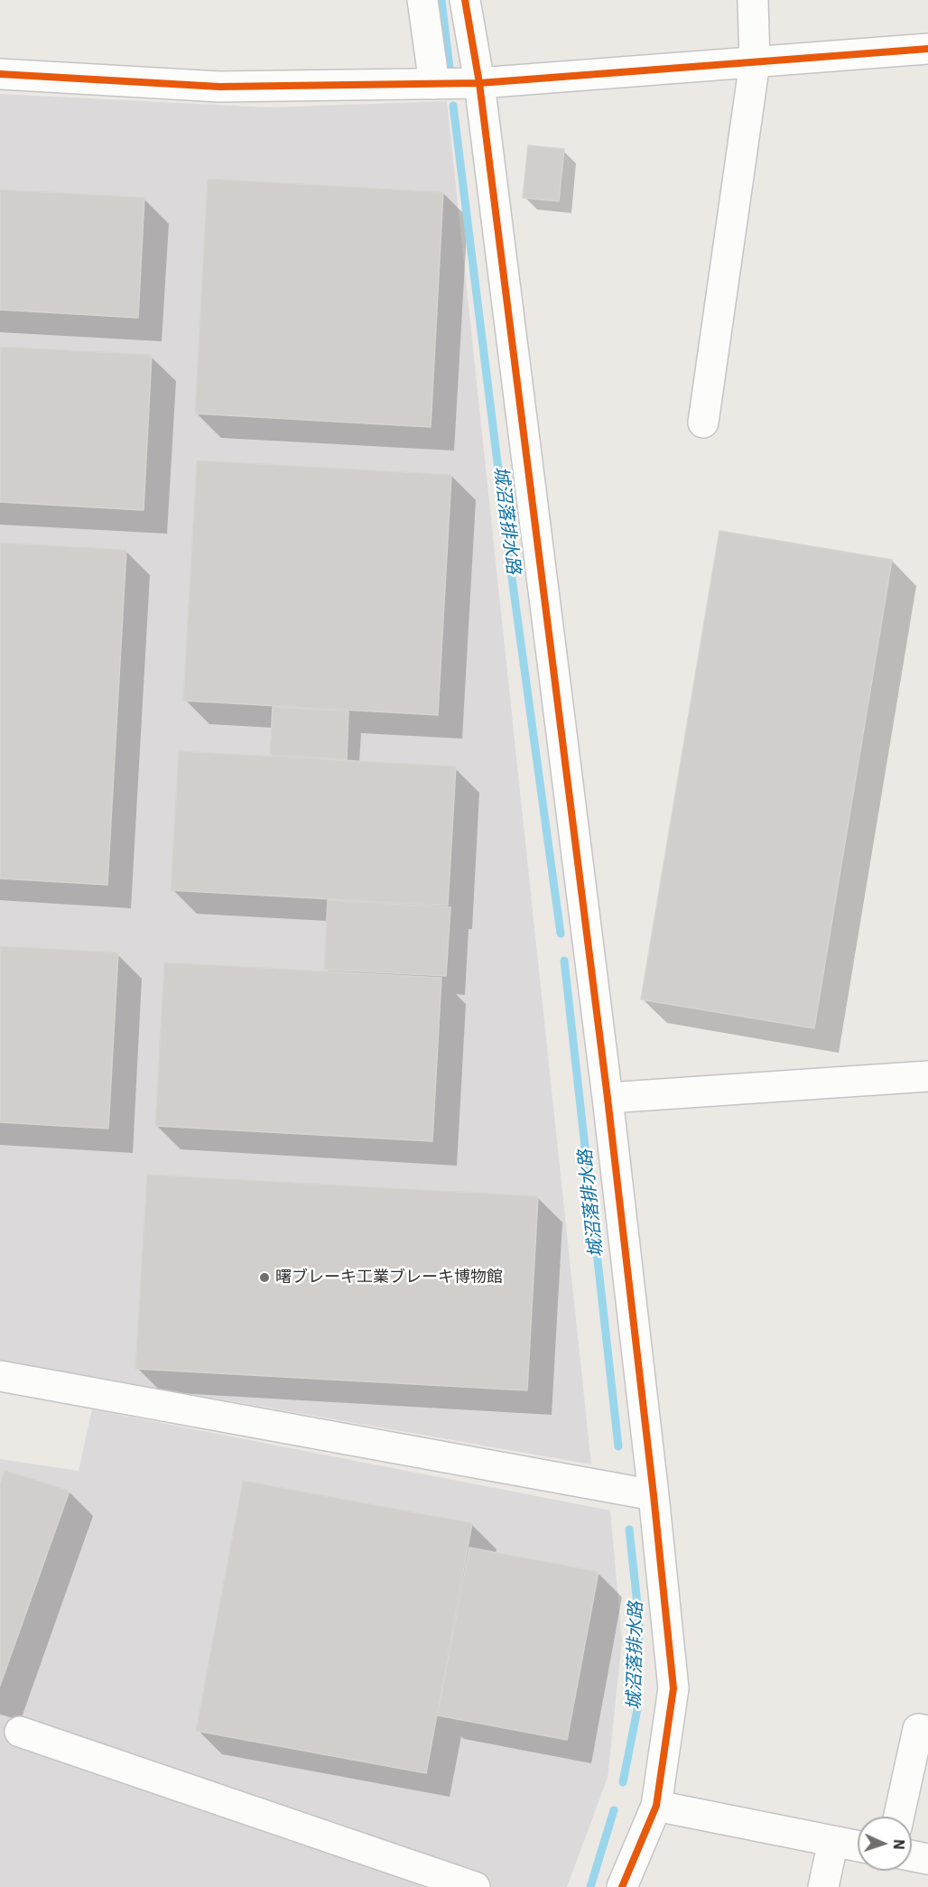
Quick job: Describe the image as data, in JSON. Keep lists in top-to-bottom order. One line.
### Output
{"water":["城沼落排水路"],"places":["曙ブレーキ工業ブレーキ博物館"],"north":"right"}
